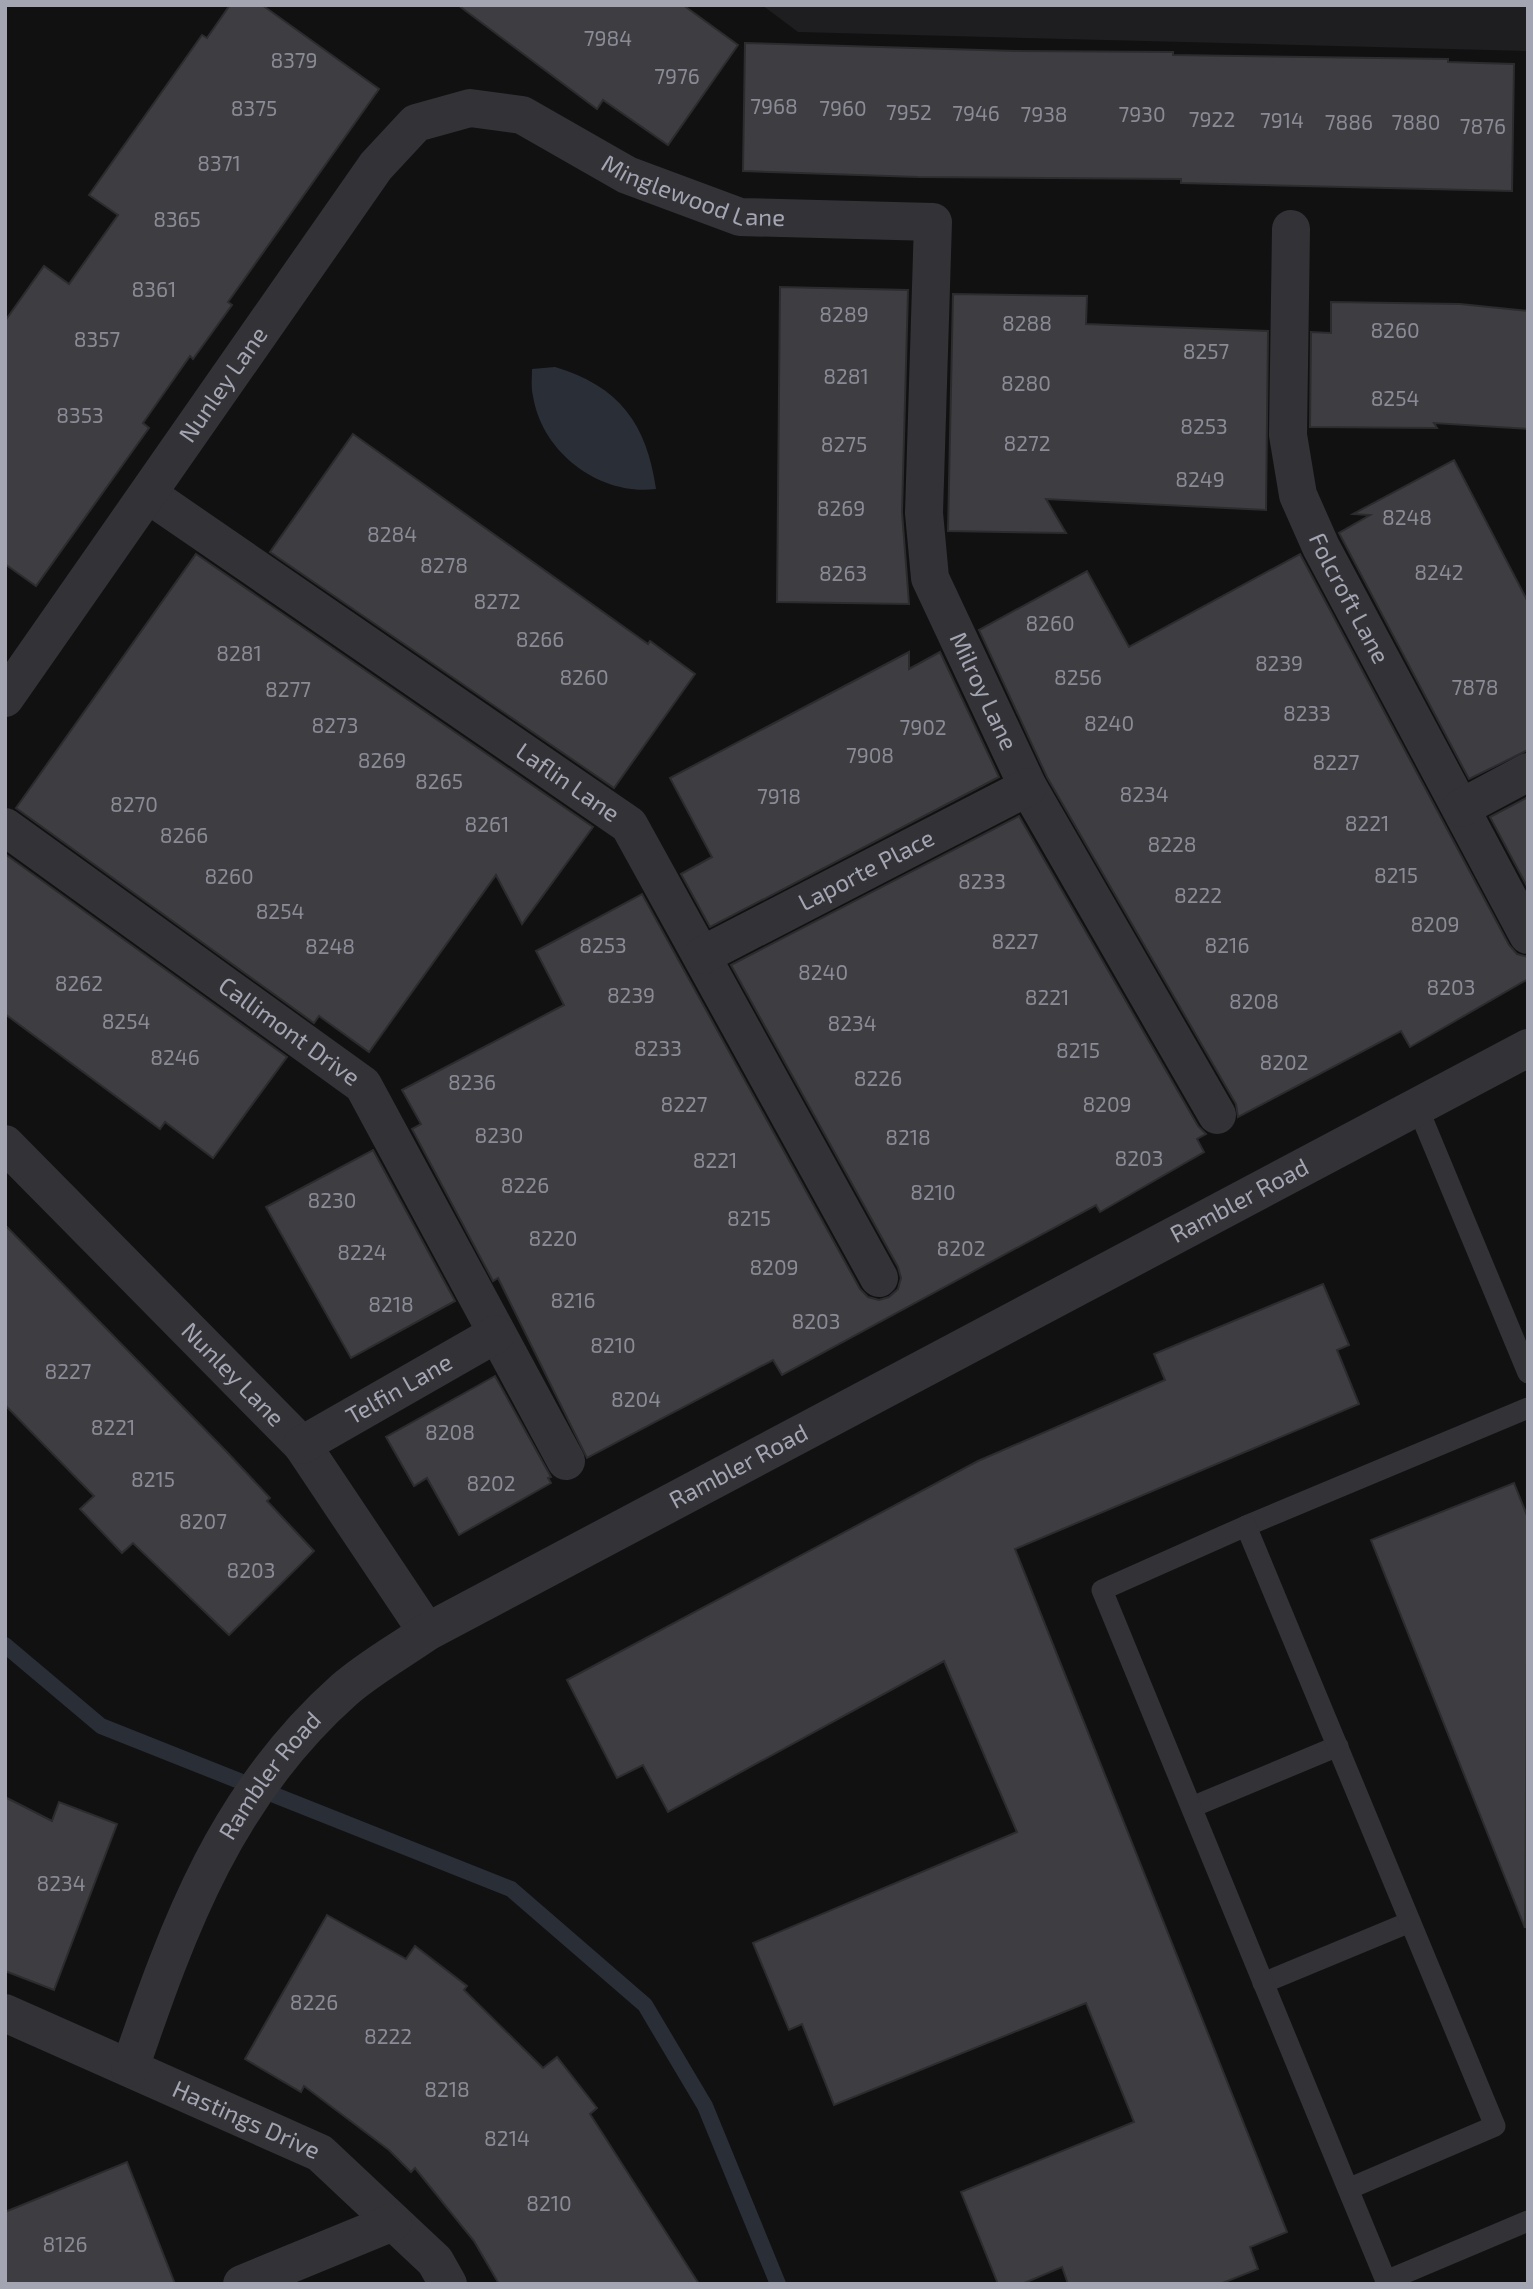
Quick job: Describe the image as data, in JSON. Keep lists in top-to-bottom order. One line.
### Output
{"streets":{"street":["Minglewood Lane","Nunley Lane","Folcroft Lane","Milroy Lane","Laflin Lane","Laporte Place","Callimont Drive","Rambler Road","Telfin Lane","Hastings Drive"]},"crossings":[["Minglewood Lane","Nunley Lane"],["Minglewood Lane","Milroy Lane"],["Nunley Lane","Laflin Lane"],["Nunley Lane","Rambler Road"],["Nunley Lane","Telfin Lane"],["Milroy Lane","Laporte Place"],["Laflin Lane","Laporte Place"],["Callimont Drive","Telfin Lane"],["Rambler Road","Hastings Drive"]],"house_numbers":["7984","8379","7976","7968","8375","7960","7952","7946","7938","7930","7922","7914","7886","7880","7876","8371","8365","8361","8289","8288","8260","8357","8257","8281","8280","8254","8353","8253","8272","8275","8249","8269","8248","8284","8278","8242","8263","8272","8260","8266","8281","8239","8260","8256","7878","8277","8233","8240","8273","7902","7908","8269","8227","8265","8234","7918","8270","8221","8261","8266","8228","8215","8260","8233","8222","8254","8209","8227","8253","8216","8248","8240","8262","8203","8239","8221","8208","8254","8234","8233","8215","8246","8202","8226","8236","8227","8209","8230","8218","8203","8221","8226","8210","8230","8215","8220","8202","8224","8209","8216","8218","8203","8210","8227","8204","8221","8208","8215","8202","8207","8203","8234","8226","8222","8218","8214","8210","8126"]}
